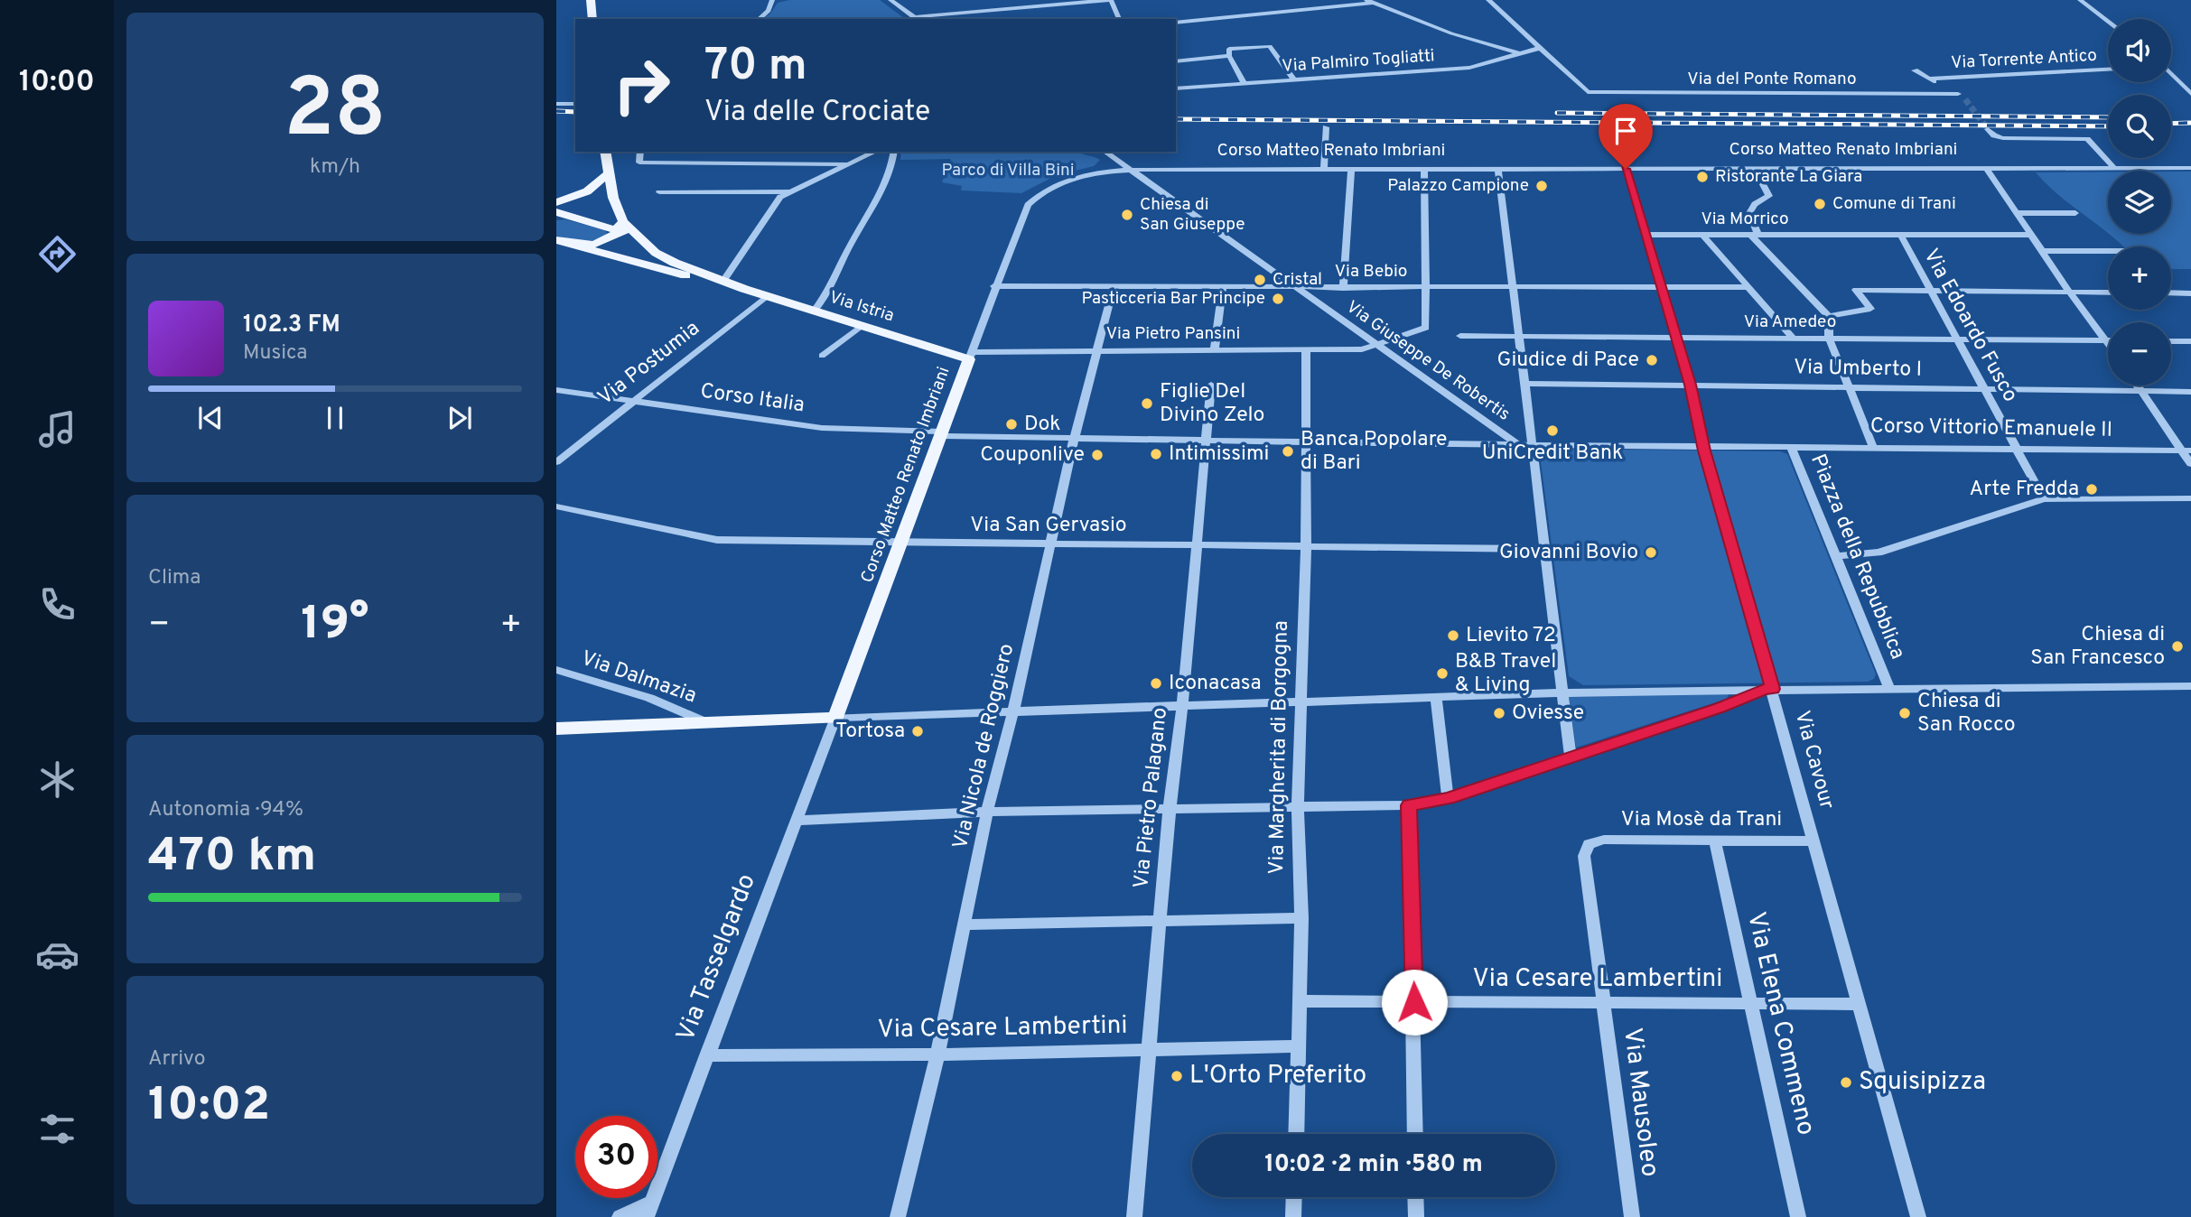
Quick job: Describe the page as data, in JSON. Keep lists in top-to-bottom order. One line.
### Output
{"streets":{"main road":["Corso Matteo Renato Imbriani","Via Istria"],"street":["Via Torrente Antico","Via Palmiro Togliatti","Via del Ponte Romano","Via Morrico","Via Bebio","Via Amedeo","Via Edoardo Fusco","Via Pietro Pansini","Via Giuseppe De Robertis","Via Postumia","Via Umberto I","Corso Italia","Corso Vittorio Emanuele II","Via San Gervasio","Piazza della Repubblica","Via Dalmazia","Via Nicola de Roggiero","Via Margherita di Borgogna","Via Cavour","Via Pietro Palagano","Via Mosè da Trani","Via Tasselgardo","Via Cesare Lambertini","Via Elena Commeno","Via Mausoleo"]},"crossings":[["Via Torrente Antico","Via del Ponte Romano"],["Corso Matteo Renato Imbriani","Via Bebio"],["Corso Matteo Renato Imbriani","Via Istria"],["Corso Matteo Renato Imbriani","Via Pietro Pansini"],["Corso Matteo Renato Imbriani","Via Giuseppe De Robertis"],["Corso Matteo Renato Imbriani","Corso Italia"],["Corso Matteo Renato Imbriani","Via San Gervasio"],["Corso Matteo Renato Imbriani","Piazza della Repubblica"],["Corso Matteo Renato Imbriani","Via Cavour"],["Corso Matteo Renato Imbriani","Via Tasselgardo"],["Via Morrico","Via Edoardo Fusco"],["Via Morrico","Via Cavour"],["Via Bebio","Via Pietro Pansini"],["Via Bebio","Via Giuseppe De Robertis"],["Via Bebio","Via Nicola de Roggiero"],["Via Bebio","Via Cavour"],["Via Istria","Via Pietro Pansini"],["Via Istria","Via Postumia"],["Via Amedeo","Via Edoardo Fusco"],["Via Amedeo","Via Cavour"],["Via Edoardo Fusco","Via Umberto I"],["Via Edoardo Fusco","Corso Vittorio Emanuele II"],["Via Pietro Pansini","Via Giuseppe De Robertis"],["Via Pietro Pansini","Via Nicola de Roggiero"],["Via Pietro Pansini","Via Margherita di Borgogna"],["Via Postumia","Corso Italia"],["Via Umberto I","Via Cavour"],["Corso Vittorio Emanuele II","Piazza della Repubblica"],["Via San Gervasio","Via Nicola de Roggiero"],["Via San Gervasio","Via Margherita di Borgogna"],["Via San Gervasio","Via Pietro Palagano"],["Piazza della Repubblica","Via Nicola de Roggiero"],["Piazza della Repubblica","Via Margherita di Borgogna"],["Piazza della Repubblica","Via Cavour"],["Piazza della Repubblica","Via Pietro Palagano"],["Piazza della Repubblica","Via Tasselgardo"],["Via Nicola de Roggiero","Via Cesare Lambertini"],["Via Margherita di Borgogna","Via Cesare Lambertini"],["Via Cavour","Via Mosè da Trani"],["Via Cavour","Via Cesare Lambertini"],["Via Pietro Palagano","Via Cesare Lambertini"],["Via Mosè da Trani","Via Elena Commeno"],["Via Mosè da Trani","Via Mausoleo"],["Via Tasselgardo","Via Cesare Lambertini"],["Via Cesare Lambertini","Via Elena Commeno"],["Via Cesare Lambertini","Via Mausoleo"]],"parks":["Parco di Villa Bini"],"places":["Ristorante La Giara","Palazzo Campione","Comune di Trani","Chiesa di San Giuseppe","Cristal","Pasticceria Bar Principe","Giudice di Pace","Figlie Del Divino Zelo","Dok","UniCredit Bank","Banca Popolare di Bari","Intimissimi","Couponlive","Arte Fredda","Giovanni Bovio","Lievito 72","Chiesa di San Francesco","B&B Travel & Living","Iconacasa","Oviesse","Chiesa di San Rocco","Tortosa","L'Orto Preferito","Squisipizza"],"page":{"tabs":"10:00","tile":[["28","km/h"],"Clima",["Autonomia · 94%","470 km"],["Arrivo","10:02"]],"map_buttons":["+","−"],"turn":["70 m","Via delle Crociate"],"song":["102.3 FM","Musica"],"heat":["−","19°","+"],"limit":"30","trip":"10:02 · 2 min · 580 m"}}
